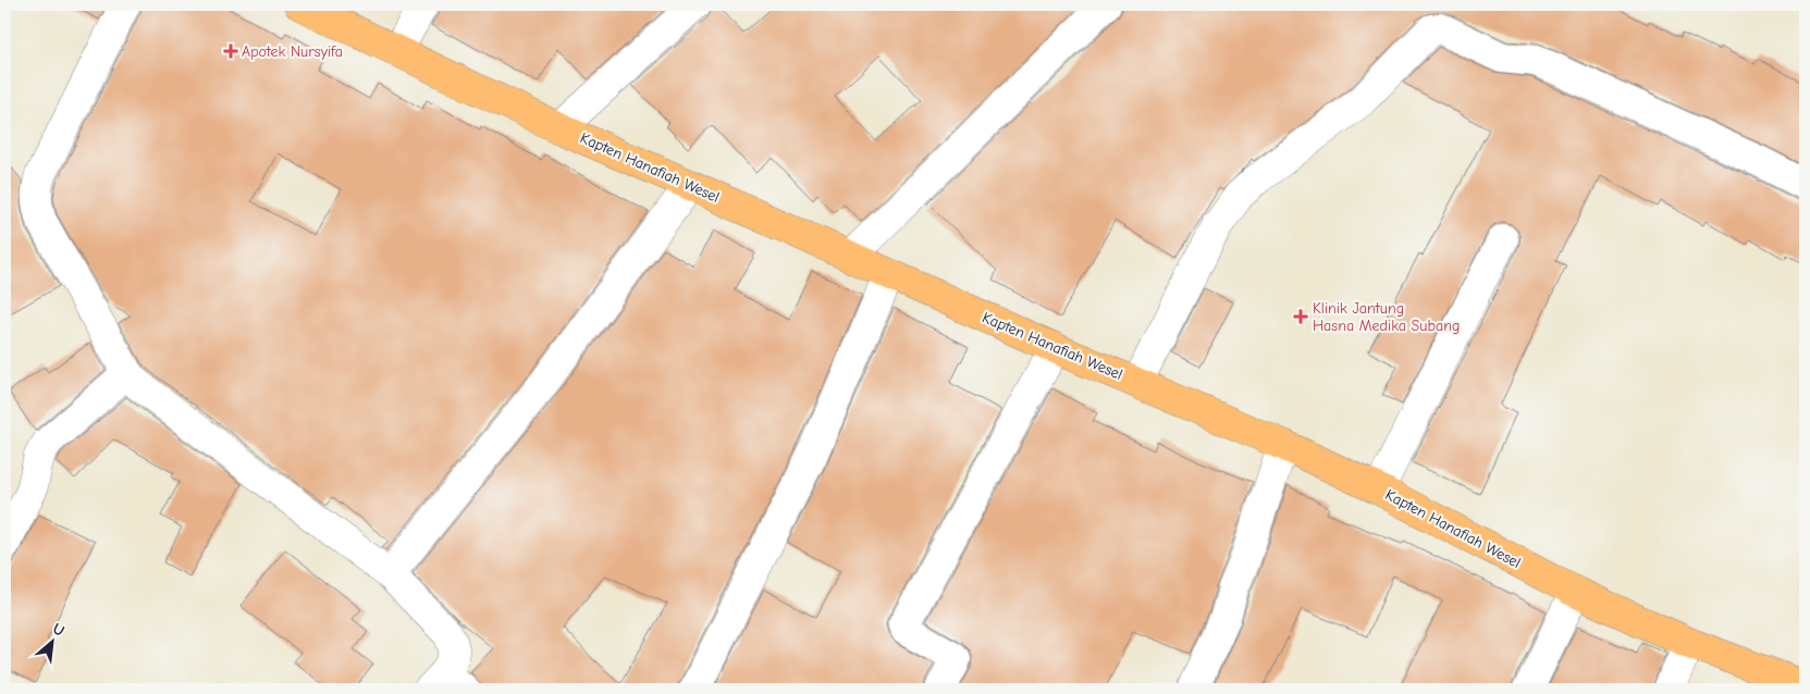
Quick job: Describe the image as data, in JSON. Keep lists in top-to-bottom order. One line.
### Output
{"streets":{"main road":["Kapten Hanafiah Wesel"]},"places":{"health":["Apotek Nursyifa","Klinik Jantung Hasna Medika Subang"]},"north":"top right"}
